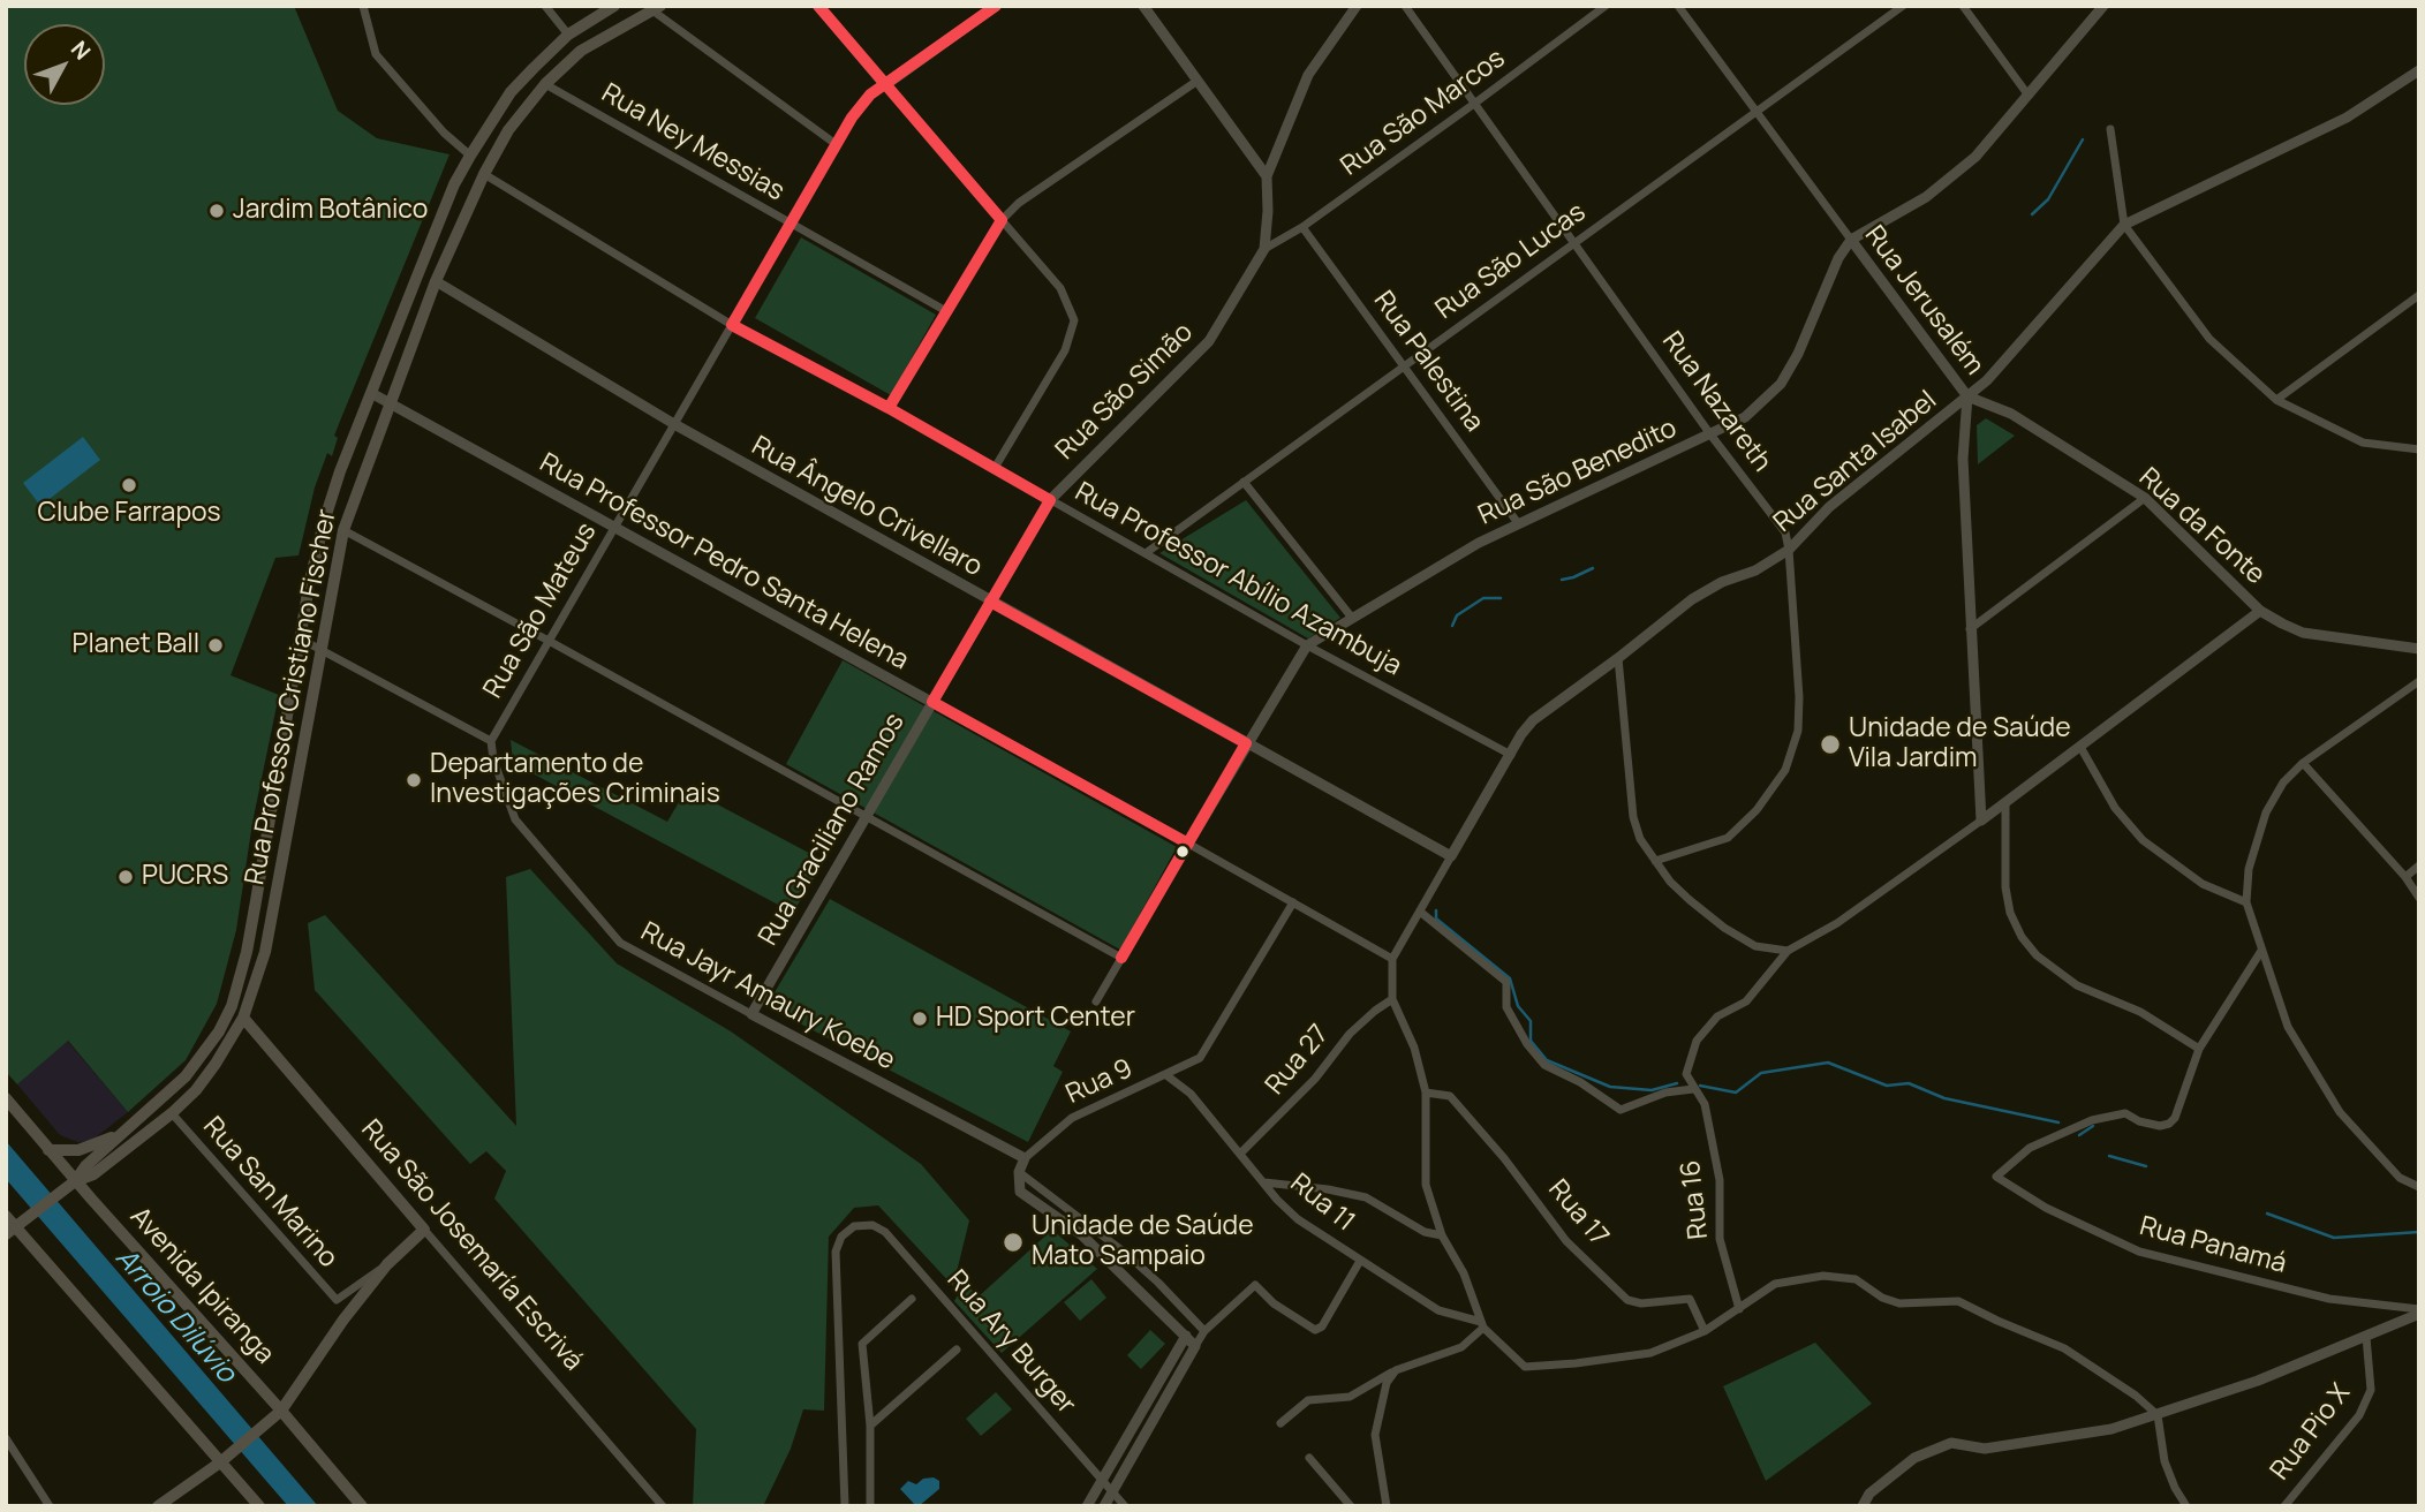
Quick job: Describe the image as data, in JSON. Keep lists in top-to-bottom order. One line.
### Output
{"streets":{"main road":["Rua Professor Cristiano Fischer","Rua São Josemaría Escrivá","Avenida Ipiranga"],"street":["Rua São Marcos","Rua Ney Messias","Rua São Lucas","Rua Jerusalém","Rua Palestina","Rua São Simão","Rua Nazareth","Rua Santa Isabel","Rua São Benedito","Rua Ângelo Crivellaro","Rua da Fonte","Rua Professor Pedro Santa Helena","Rua Professor Abílio Azambuja","Rua São Mateus","Rua Graciliano Ramos","Rua Jayr Amaury Koebe","Rua 27","Rua 9","Rua San Marino","Rua 16","Rua 11","Rua 17","Rua Panamá","Rua Ary Burger","Rua Pio X"]},"crossings":[["Rua São Marcos","Rua Palestina"],["Rua São Marcos","Rua São Simão"],["Rua São Marcos","Rua Nazareth"],["Rua Ney Messias","Rua São Mateus"],["Rua Ney Messias","Rua Professor Cristiano Fischer"],["Rua São Lucas","Rua Jerusalém"],["Rua São Lucas","Rua Palestina"],["Rua São Lucas","Rua Nazareth"],["Rua São Lucas","Rua Professor Abílio Azambuja"],["Rua Jerusalém","Rua Santa Isabel"],["Rua Jerusalém","Rua São Benedito"],["Rua Jerusalém","Rua da Fonte"],["Rua Palestina","Rua São Benedito"],["Rua São Simão","Rua Professor Abílio Azambuja"],["Rua São Simão","Rua Graciliano Ramos"],["Rua Nazareth","Rua Santa Isabel"],["Rua Nazareth","Rua São Benedito"],["Rua Santa Isabel","Rua Ângelo Crivellaro"],["Rua Santa Isabel","Rua da Fonte"],["Rua Santa Isabel","Rua Professor Pedro Santa Helena"],["Rua Santa Isabel","Rua Professor Abílio Azambuja"],["Rua São Benedito","Rua Ângelo Crivellaro"],["Rua São Benedito","Rua Professor Pedro Santa Helena"],["Rua São Benedito","Rua Professor Abílio Azambuja"],["Rua Ângelo Crivellaro","Rua São Mateus"],["Rua Ângelo Crivellaro","Rua Professor Cristiano Fischer"],["Rua Ângelo Crivellaro","Rua Graciliano Ramos"],["Rua Professor Pedro Santa Helena","Rua São Mateus"],["Rua Professor Pedro Santa Helena","Rua Professor Cristiano Fischer"],["Rua Professor Pedro Santa Helena","Rua Graciliano Ramos"],["Rua Professor Pedro Santa Helena","Rua 9"],["Rua Professor Abílio Azambuja","Rua São Mateus"],["Rua Professor Abílio Azambuja","Rua Professor Cristiano Fischer"],["Rua Professor Abílio Azambuja","Rua Graciliano Ramos"],["Rua São Mateus","Rua Jayr Amaury Koebe"],["Rua Professor Cristiano Fischer","Rua San Marino"],["Rua Professor Cristiano Fischer","Rua São Josemaría Escrivá"],["Rua Professor Cristiano Fischer","Avenida Ipiranga"],["Rua Graciliano Ramos","Rua Jayr Amaury Koebe"],["Rua Jayr Amaury Koebe","Rua 9"],["Rua 27","Rua 11"],["Rua 9","Rua 11"]],"water":["Arroio Dilúvio"],"places":["Jardim Botânico","Clube Farrapos","Planet Ball","Unidade de Saúde Vila Jardim","Departamento de Investigações Criminais","PUCRS","HD Sport Center","Unidade de Saúde Mato Sampaio"],"north":"top right"}
